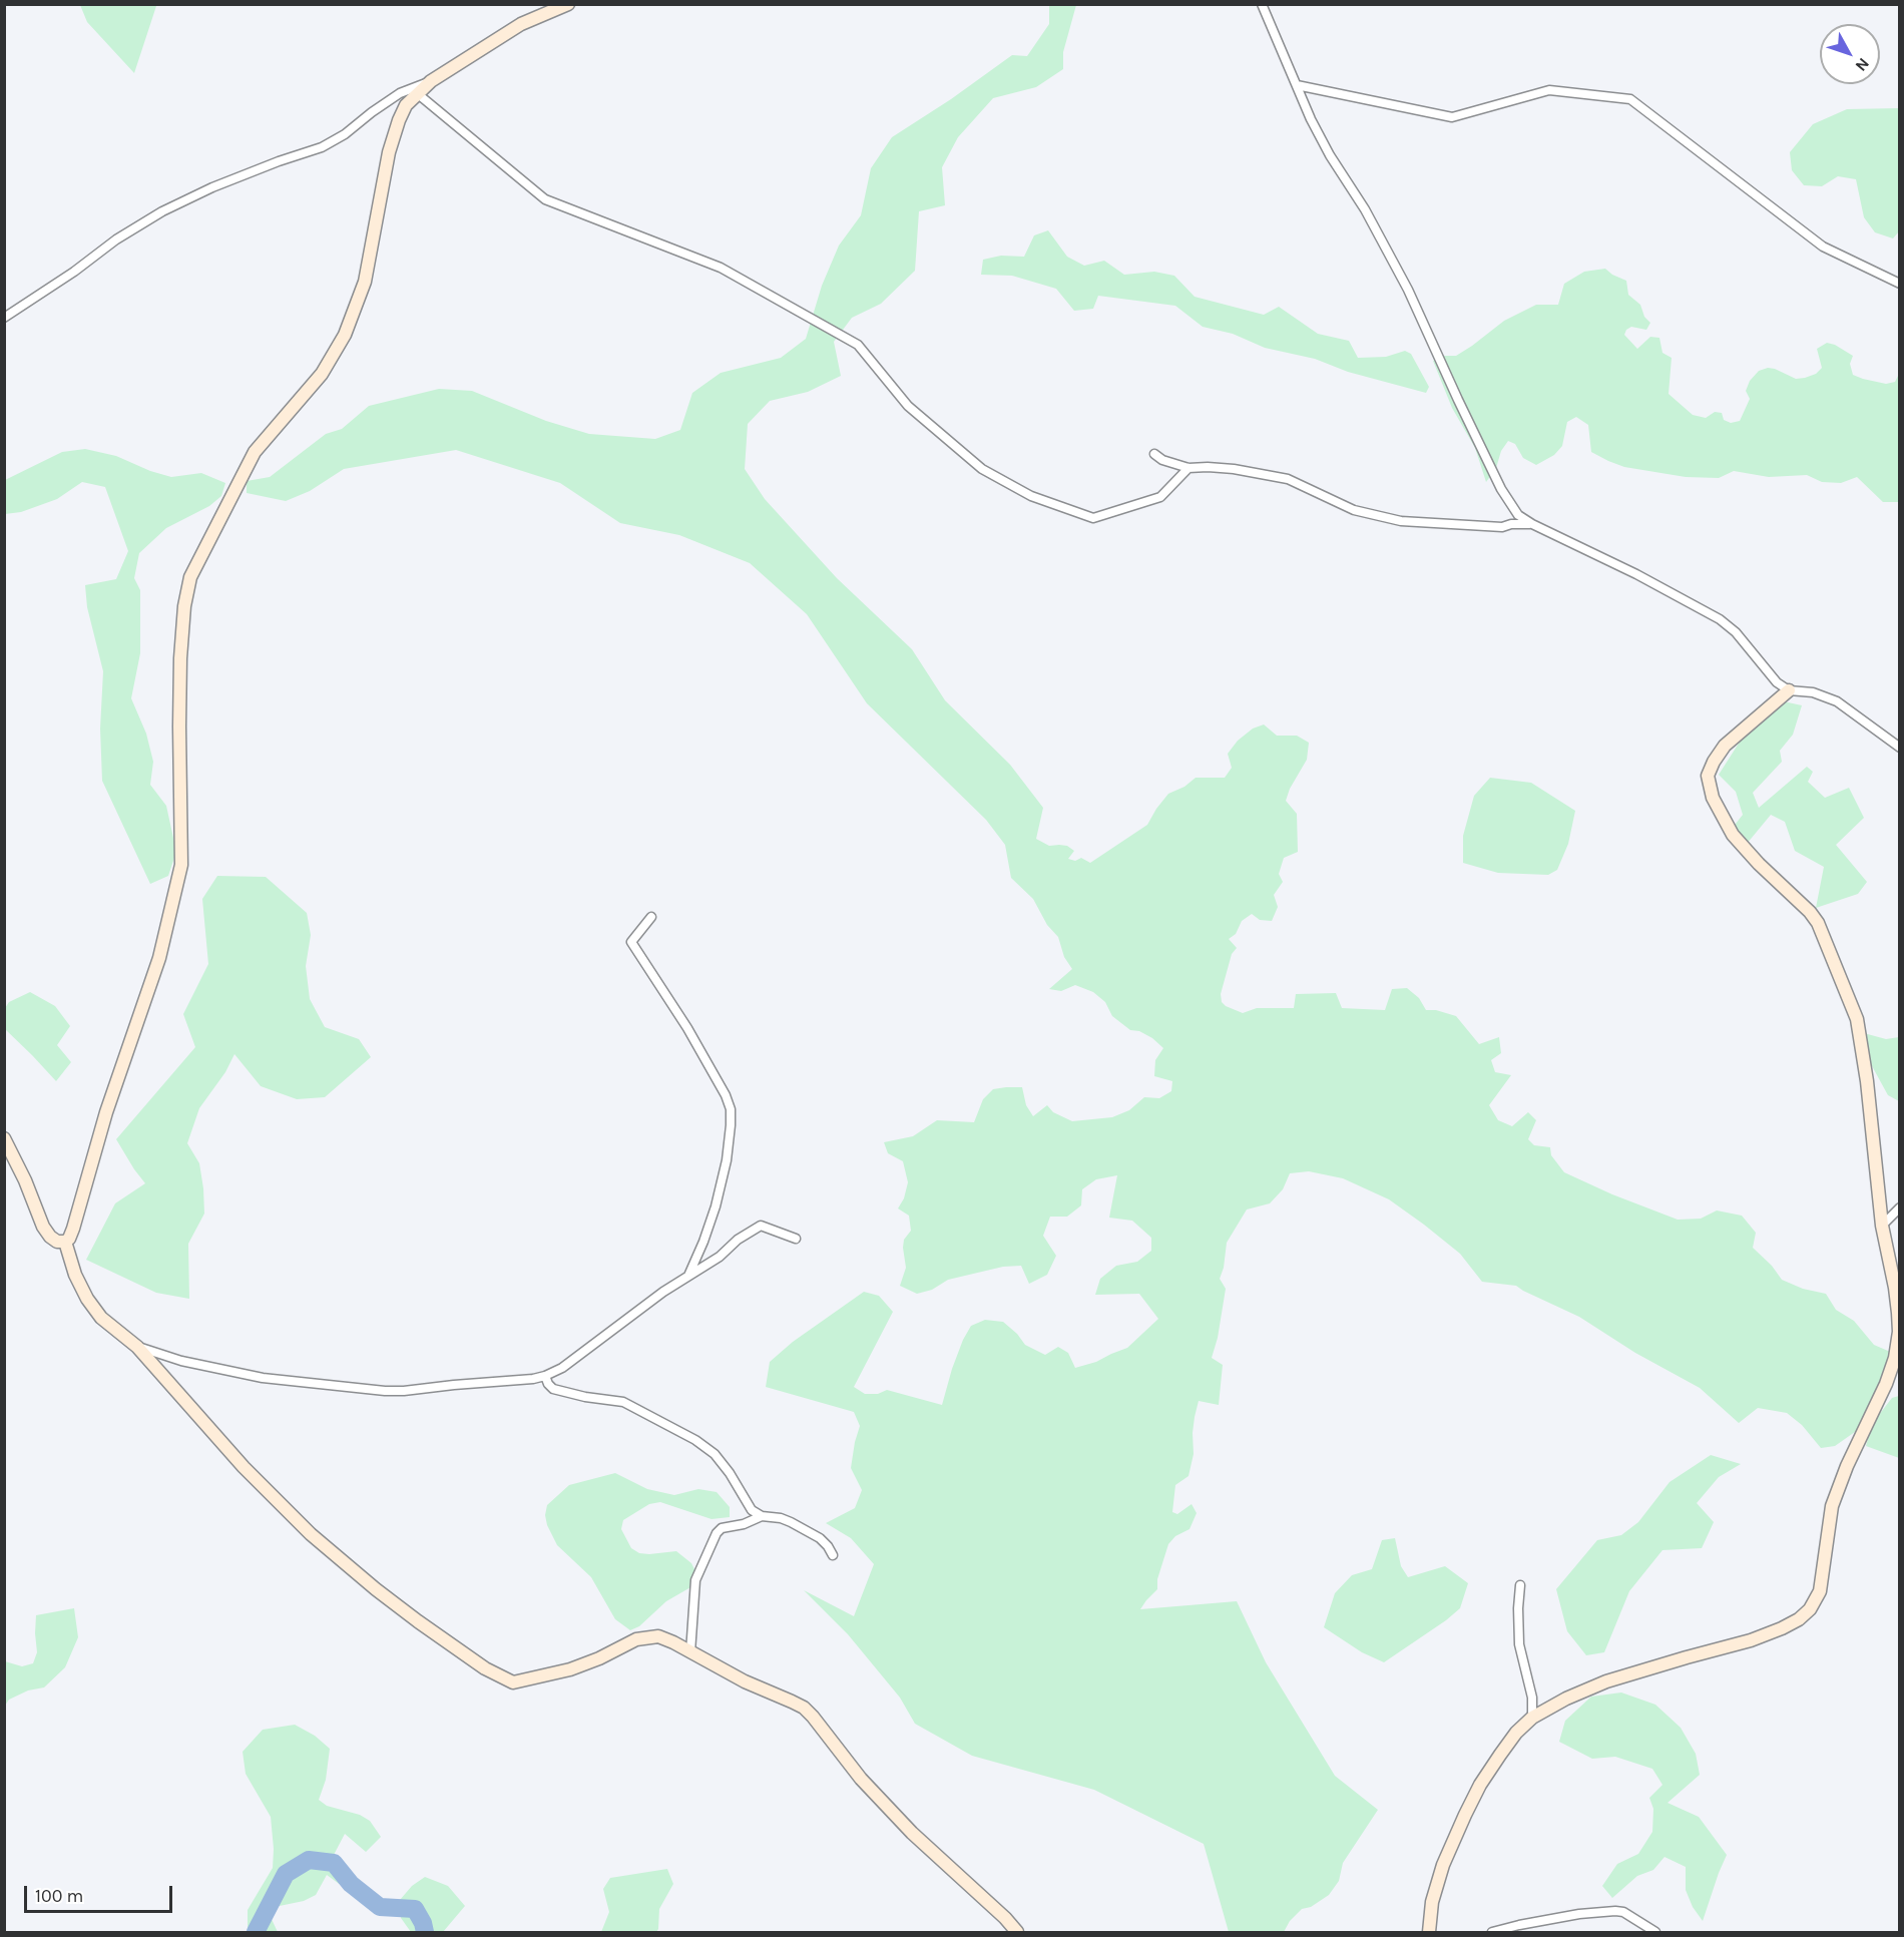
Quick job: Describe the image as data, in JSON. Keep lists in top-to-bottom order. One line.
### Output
{"scale_bar":"100 m","north":"bottom right"}
